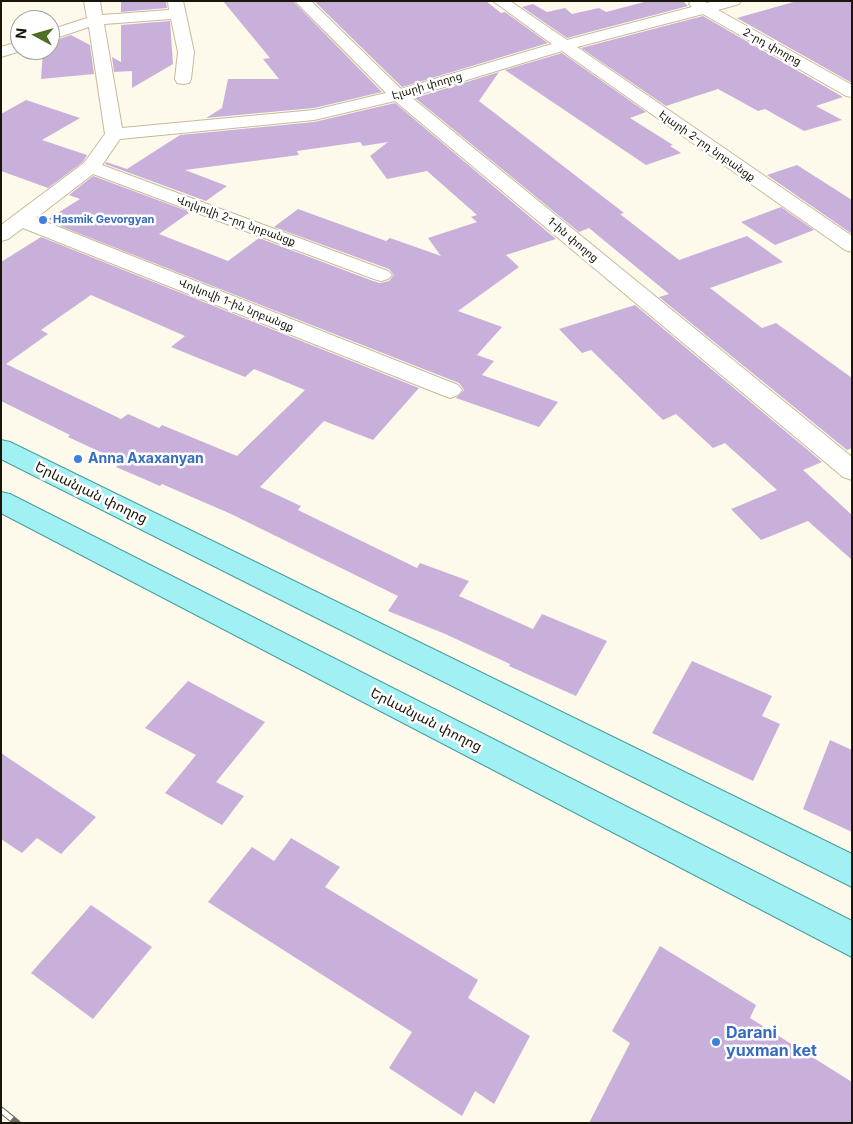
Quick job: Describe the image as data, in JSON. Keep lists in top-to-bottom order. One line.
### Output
{"streets":{"main road":["Երևանյան փողոց"],"street":["2-րդ փողոց","Էլարի փողոց","Էլարի 2-րդ նրբանցք","Վոլկովի 2-րդ նրբանցք","1-ին փողոց","Վոլկովի 1-ին նրբանցք"]},"crossings":[["2-րդ փողոց","Էլարի փողոց"],["Էլարի փողոց","Էլարի 2-րդ նրբանցք"],["Էլարի փողոց","1-ին փողոց"]],"places":["Hasmik Gevorgyan","Anna Axaxanyan","Darani yuxman ket"],"north":"left"}
